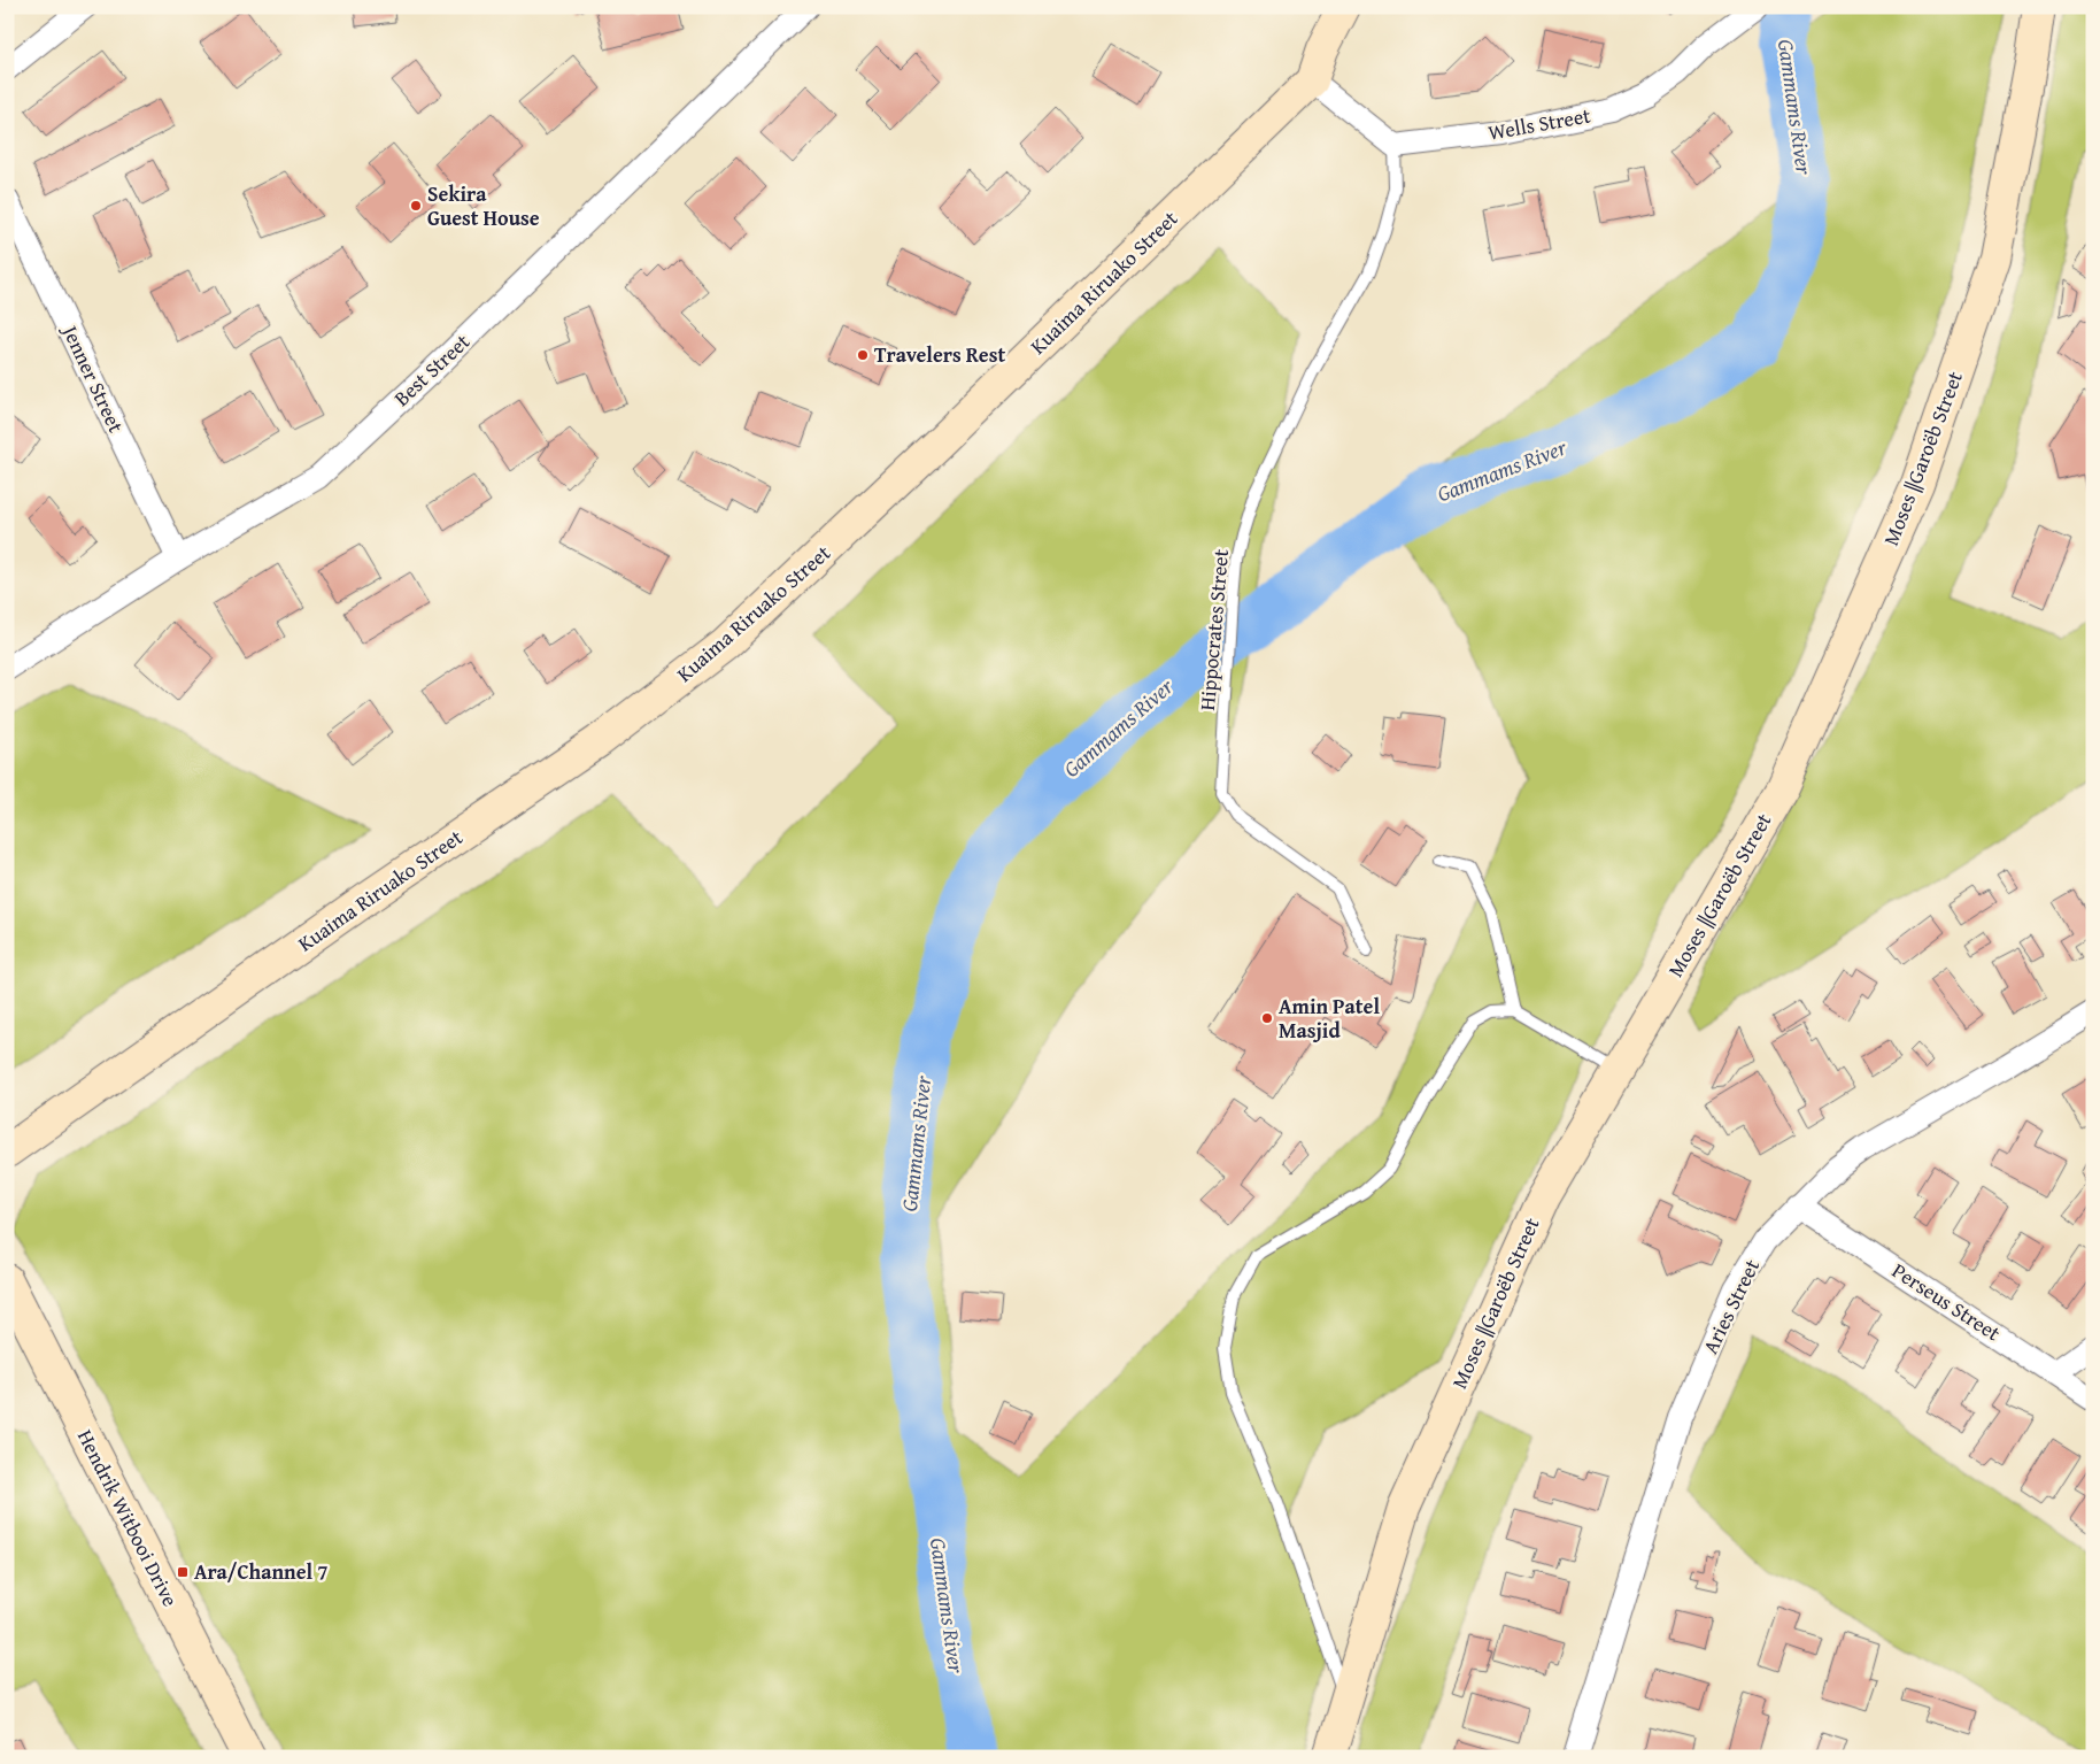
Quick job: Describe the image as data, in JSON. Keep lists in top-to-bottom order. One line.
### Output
{"streets":{"street":["Wells Street","Kuaima Riruako Street","Best Street","Jenner Street","Moses ǁGaroëb Street","Perseus Street","Aries Street","Hendrik Witbooi Drive"],"lane":["Hippocrates Street"]},"crossings":[["Wells Street","Hippocrates Street"],["Best Street","Jenner Street"],["Perseus Street","Aries Street"]],"water":["Gammams River"],"places":{"other":["Sekira Guest House","Travelers Rest","Amin Patel Masjid"],"transit":["Ara/Channel 7"]}}
